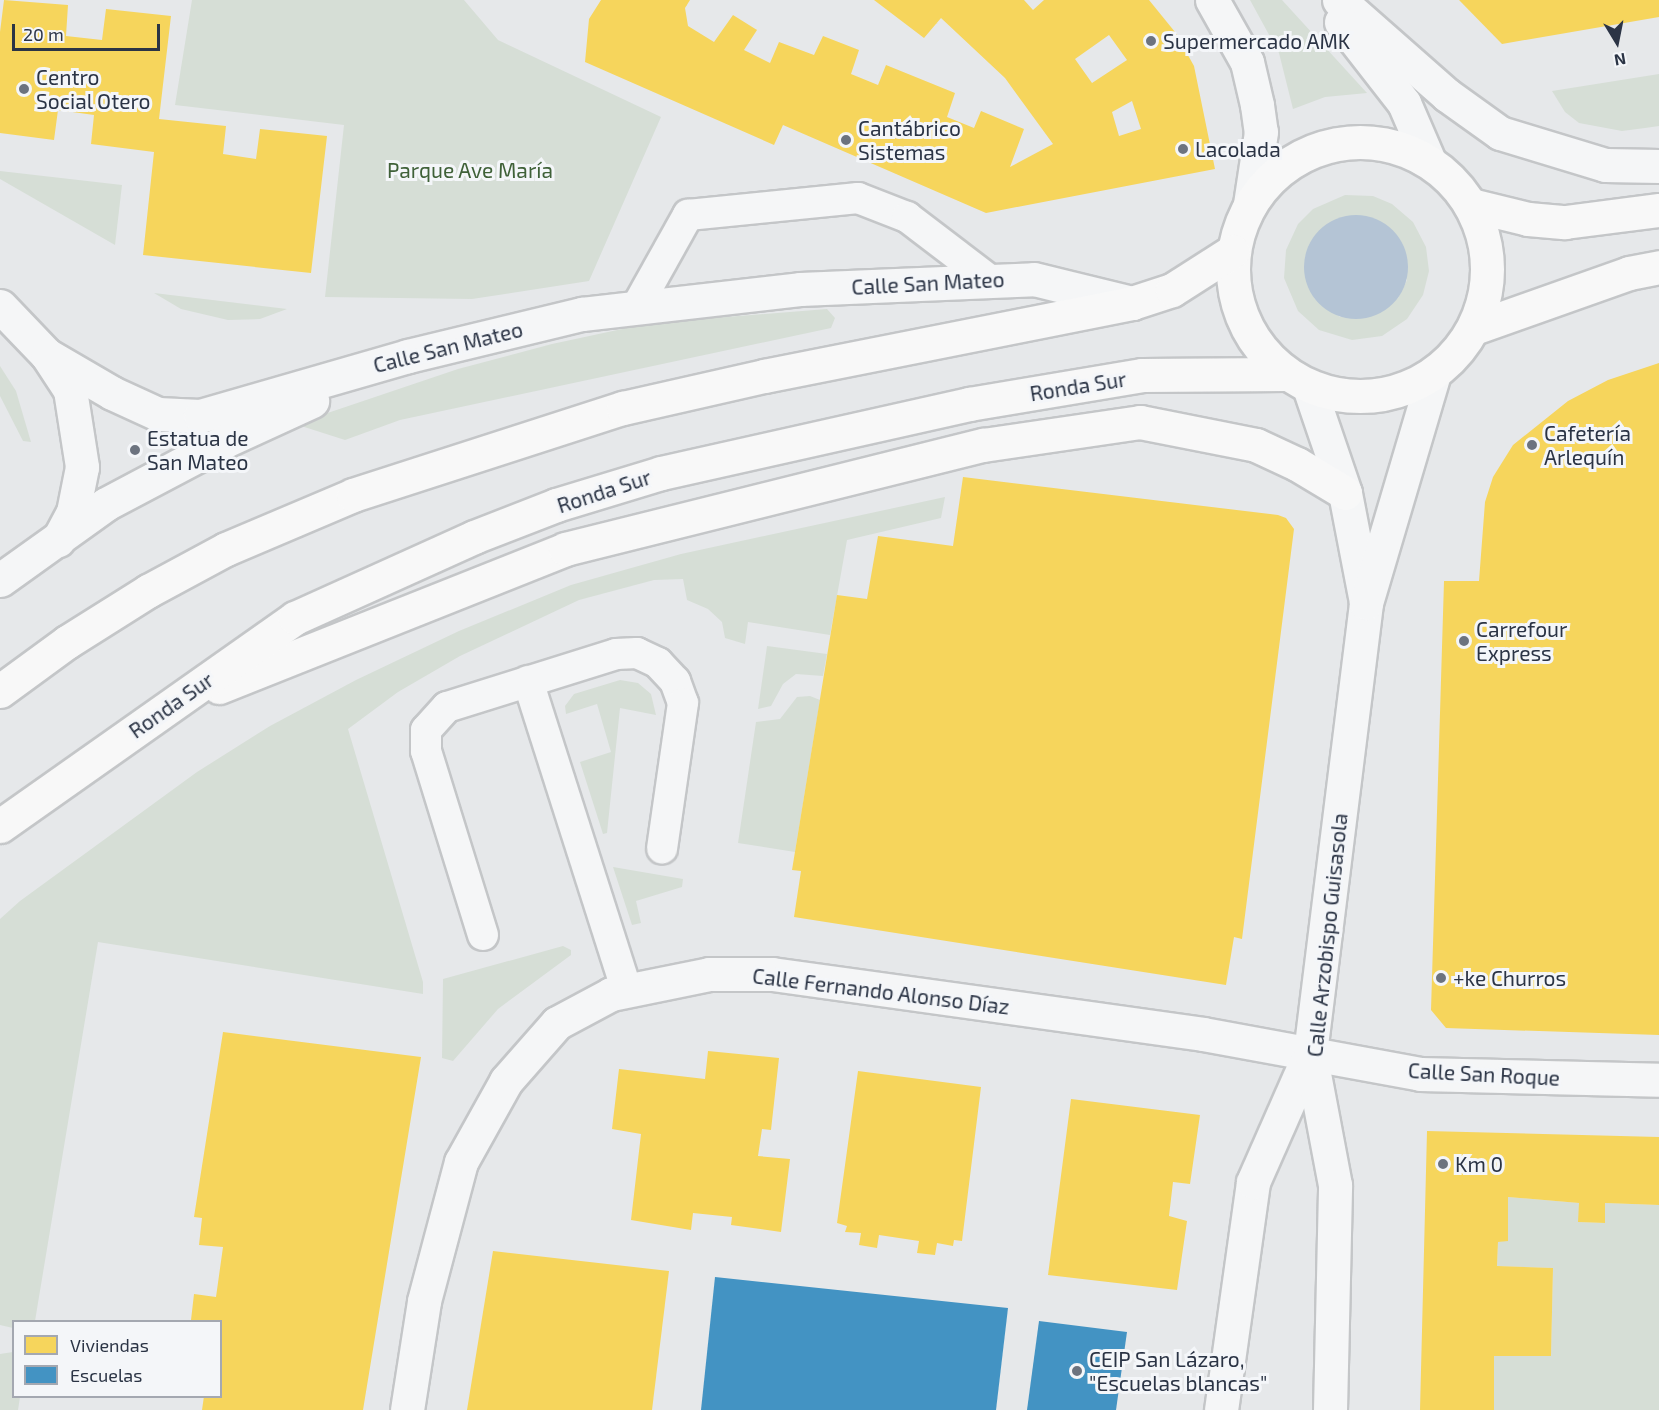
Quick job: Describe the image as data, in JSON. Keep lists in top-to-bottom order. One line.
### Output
{"streets":{"highway":["Ronda Sur"],"street":["Calle San Mateo","Calle Arzobispo Guisasola","Calle Fernando Alonso Díaz","Calle San Roque"]},"crossings":[["Ronda Sur","Calle Arzobispo Guisasola"],["Calle Arzobispo Guisasola","Calle Fernando Alonso Díaz"],["Calle Arzobispo Guisasola","Calle San Roque"],["Calle Fernando Alonso Díaz","Calle San Roque"]],"parks":["Parque Ave María"],"places":["Supermercado AMK","Centro Social Otero","Cantábrico Sistemas","Lacolada","Cafetería Arlequín","Estatua de San Mateo","Carrefour Express","+ke Churros","Km 0","CEIP San Lázaro, \"Escuelas blancas\""],"legend":["Viviendas","Escuelas"],"scale_bar":"20 m","north":"bottom"}
